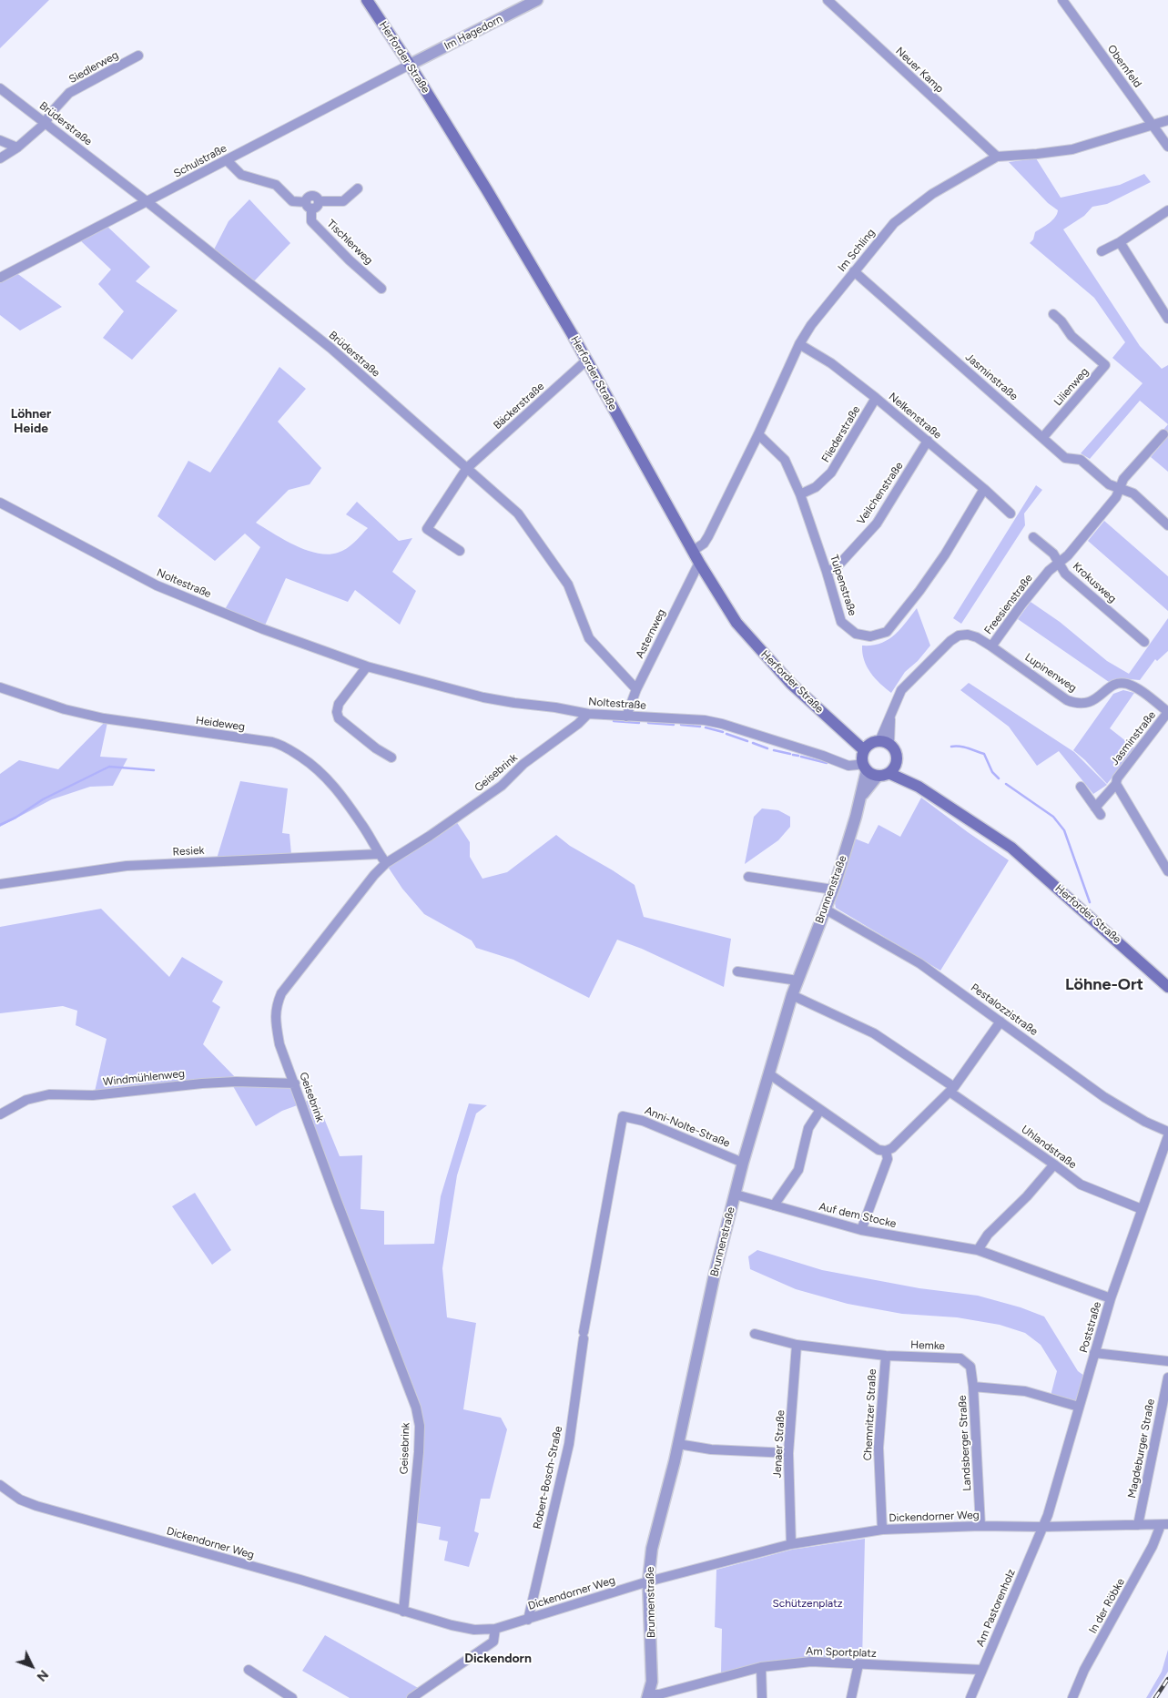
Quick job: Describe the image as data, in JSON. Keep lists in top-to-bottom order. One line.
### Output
{"streets":{"main road":["Herforder Straße"],"street":["Im Hagedorn","Obernfeld","Siedlerweg","Neuer Kamp","Brüderstraße","Schulstraße","Tischlerweg","Im Schling","Jasminstraße","Lilienweg","Bäckerstraße","Nelkenstraße","Fliederstraße","Veilchenstraße","Krokusweg","Noltestraße","Tulpenstraße","Freesienstraße","Asternweg","Lupinenweg","Heideweg","Geisebrink","Resiek","Brunnenstraße","Pestalozzistraße","Windmühlenweg","Anni-Nolte-Straße","Uhlandstraße","Auf dem Stocke","Poststraße","Hemke","Chemnitzer Straße","Landsberger Straße","Jenaer Straße","Magdeburger Straße","Robert-Bosch-Straße","Dickendorner Weg","In der Röbke","Am Pastorenholz","Am Sportplatz"]},"crossings":[["Im Hagedorn","Herforder Straße"],["Im Hagedorn","Schulstraße"],["Herforder Straße","Schulstraße"],["Herforder Straße","Im Schling"],["Herforder Straße","Bäckerstraße"],["Herforder Straße","Noltestraße"],["Herforder Straße","Freesienstraße"],["Herforder Straße","Asternweg"],["Herforder Straße","Brunnenstraße"],["Obernfeld","Im Schling"],["Siedlerweg","Brüderstraße"],["Neuer Kamp","Im Schling"],["Brüderstraße","Schulstraße"],["Brüderstraße","Bäckerstraße"],["Brüderstraße","Asternweg"],["Im Schling","Jasminstraße"],["Im Schling","Nelkenstraße"],["Im Schling","Tulpenstraße"],["Jasminstraße","Lilienweg"],["Jasminstraße","Freesienstraße"],["Jasminstraße","Lupinenweg"],["Nelkenstraße","Fliederstraße"],["Nelkenstraße","Veilchenstraße"],["Nelkenstraße","Tulpenstraße"],["Fliederstraße","Tulpenstraße"],["Veilchenstraße","Tulpenstraße"],["Krokusweg","Freesienstraße"],["Noltestraße","Freesienstraße"],["Noltestraße","Asternweg"],["Noltestraße","Geisebrink"],["Noltestraße","Brunnenstraße"],["Freesienstraße","Lupinenweg"],["Freesienstraße","Brunnenstraße"],["Heideweg","Geisebrink"],["Heideweg","Resiek"],["Geisebrink","Windmühlenweg"],["Geisebrink","Dickendorner Weg"],["Brunnenstraße","Pestalozzistraße"],["Brunnenstraße","Anni-Nolte-Straße"],["Brunnenstraße","Uhlandstraße"],["Brunnenstraße","Auf dem Stocke"],["Brunnenstraße","Dickendorner Weg"],["Brunnenstraße","Am Sportplatz"],["Anni-Nolte-Straße","Robert-Bosch-Straße"],["Uhlandstraße","Poststraße"],["Auf dem Stocke","Poststraße"],["Poststraße","Dickendorner Weg"],["Poststraße","Am Pastorenholz"],["Hemke","Chemnitzer Straße"],["Hemke","Landsberger Straße"],["Hemke","Jenaer Straße"],["Chemnitzer Straße","Dickendorner Weg"],["Landsberger Straße","Dickendorner Weg"],["Jenaer Straße","Dickendorner Weg"],["Magdeburger Straße","Dickendorner Weg"],["Robert-Bosch-Straße","Dickendorner Weg"],["Dickendorner Weg","In der Röbke"],["Dickendorner Weg","Am Pastorenholz"],["Am Pastorenholz","Am Sportplatz"]],"districts":["Löhner Heide","Löhne-Ort","Dickendorn"],"parks":["Schützenplatz"],"north":"bottom right"}
